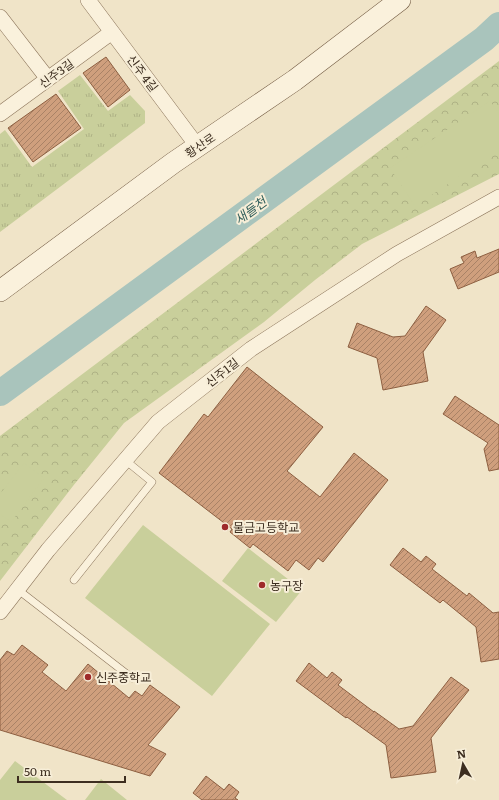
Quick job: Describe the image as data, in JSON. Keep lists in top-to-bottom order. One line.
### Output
{"streets":{"main road":["황산로"],"street":["신주3길","신주 4길","신주1길"]},"crossings":[["신주3길","신주 4길"],["신주 4길","황산로"]],"water":["새들천"],"places":["물금고등학교","농구장","신주중학교"],"scale_bar":"50 m","north":"top"}
